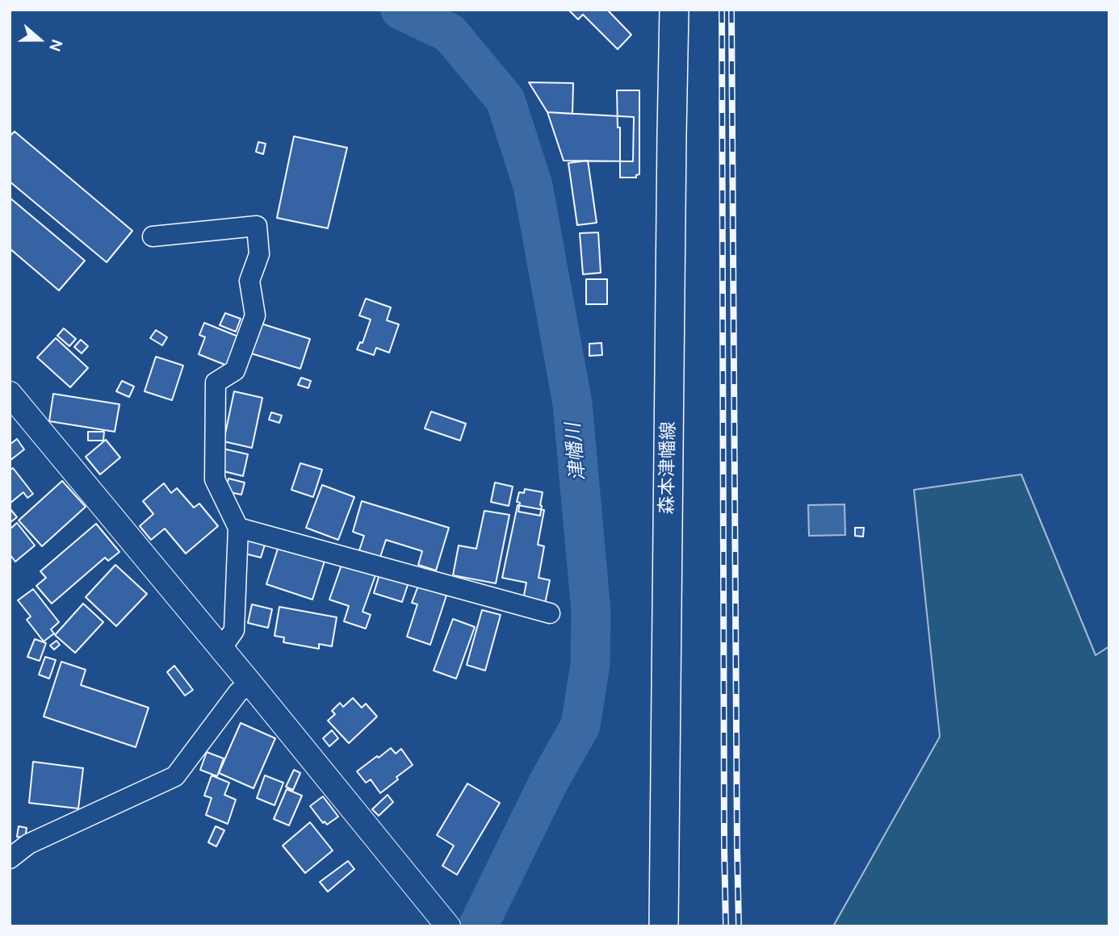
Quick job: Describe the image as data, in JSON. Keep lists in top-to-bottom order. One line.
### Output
{"streets":{"main road":["森本津幡線"]},"water":["津幡川"],"north":"right"}
